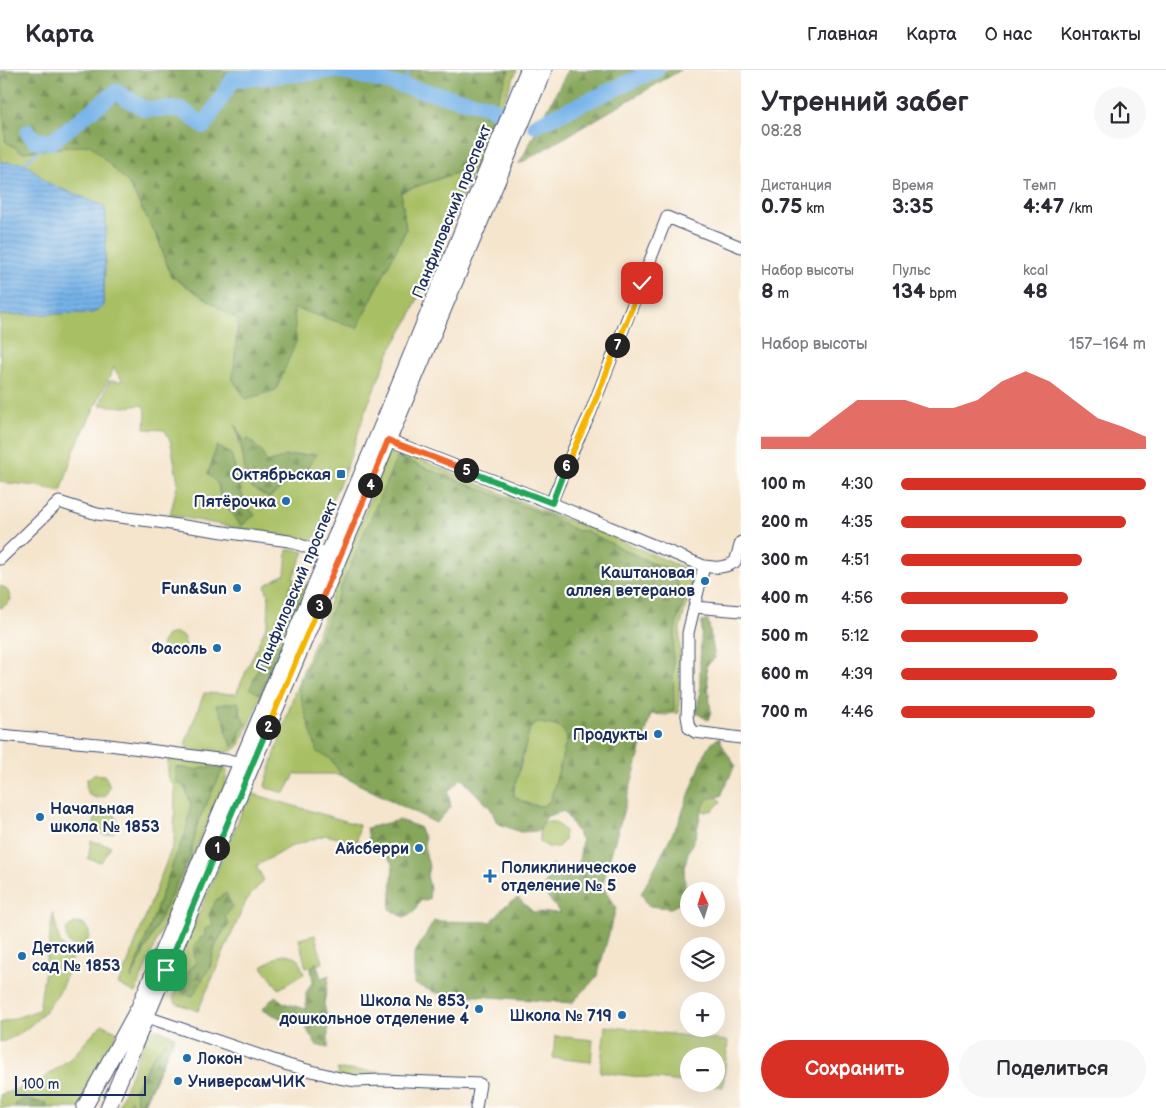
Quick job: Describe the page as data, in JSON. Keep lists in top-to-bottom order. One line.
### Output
{"streets":{"main road":["Панфиловский проспект"]},"places":{"transit":["Октябрьская"],"other":["Пятёрочка","Каштановая аллея ветеранов","Fun&Sun","Фасоль","Продукты","Начальная школа № 1853","Айсберри","Детский сад № 1853","Школа № 853, дошкольное отделение 4","Школа № 719","Локон","УниверсамЧИК"],"health":["Поликлиническое отделение № 5"]},"scale_bar":"100 m","north":"top","page":{"header":"Карта","nav":["Главная","Карта","О нас","Контакты"],"heading":["Утренний забег","08:28"],"stats":[["Дистанция","0.75 km"],["Время","3:35"],["Темп","4:47 /km"],["Набор высоты","8 m"],["Пульс","134 bpm"],["kcal","48"]],"chart":["Набор высоты","157–164 m"],"pins":["7","6","5","4","3","2","1"],"list":[{"name":"100 m","note":"4:30"},{"name":"200 m","note":"4:35"},{"name":"300 m","note":"4:51"},{"name":"400 m","note":"4:56"},{"name":"500 m","note":"5:12"},{"name":"600 m","note":"4:39"},{"name":"700 m","note":"4:46"}],"map_buttons":["+","−"],"buttons":["Сохранить","Поделиться"],"scale":"100 m"}}
